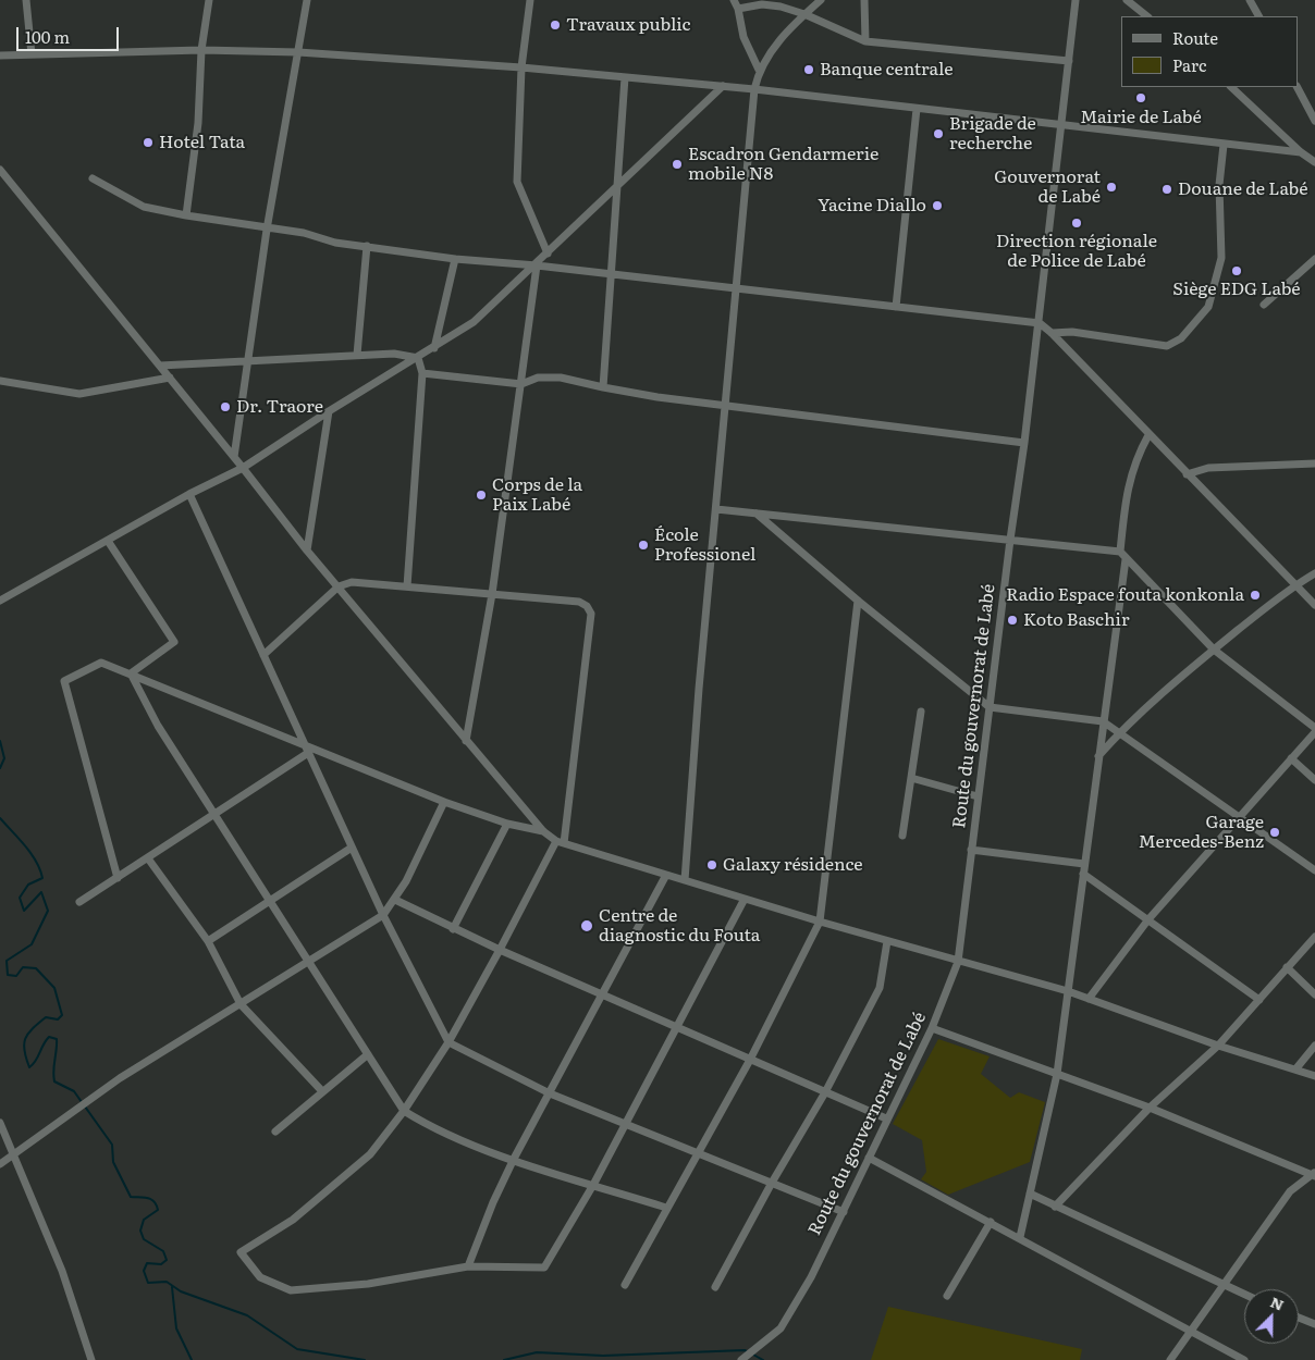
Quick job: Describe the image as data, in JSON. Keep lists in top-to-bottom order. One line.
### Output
{"streets":{"street":["Route du gouvernorat de Labé"]},"places":["Travaux public","Banque centrale","Mairie de Labé","Brigade de recherche","Hotel Tata","Escadron Gendarmerie mobile N8","Gouvernorat de Labé","Douane de Labé","Yacine Diallo","Direction régionale de Police de Labé","Siège EDG Labé","Dr. Traore","Corps de la Paix Labé","École Professionel","Radio Espace fouta konkonla","Koto Baschir","Garage Mercedes-Benz","Galaxy résidence","Centre de diagnostic du Fouta"],"legend":["Route","Parc"],"scale_bar":"100 m","north":"top right"}
